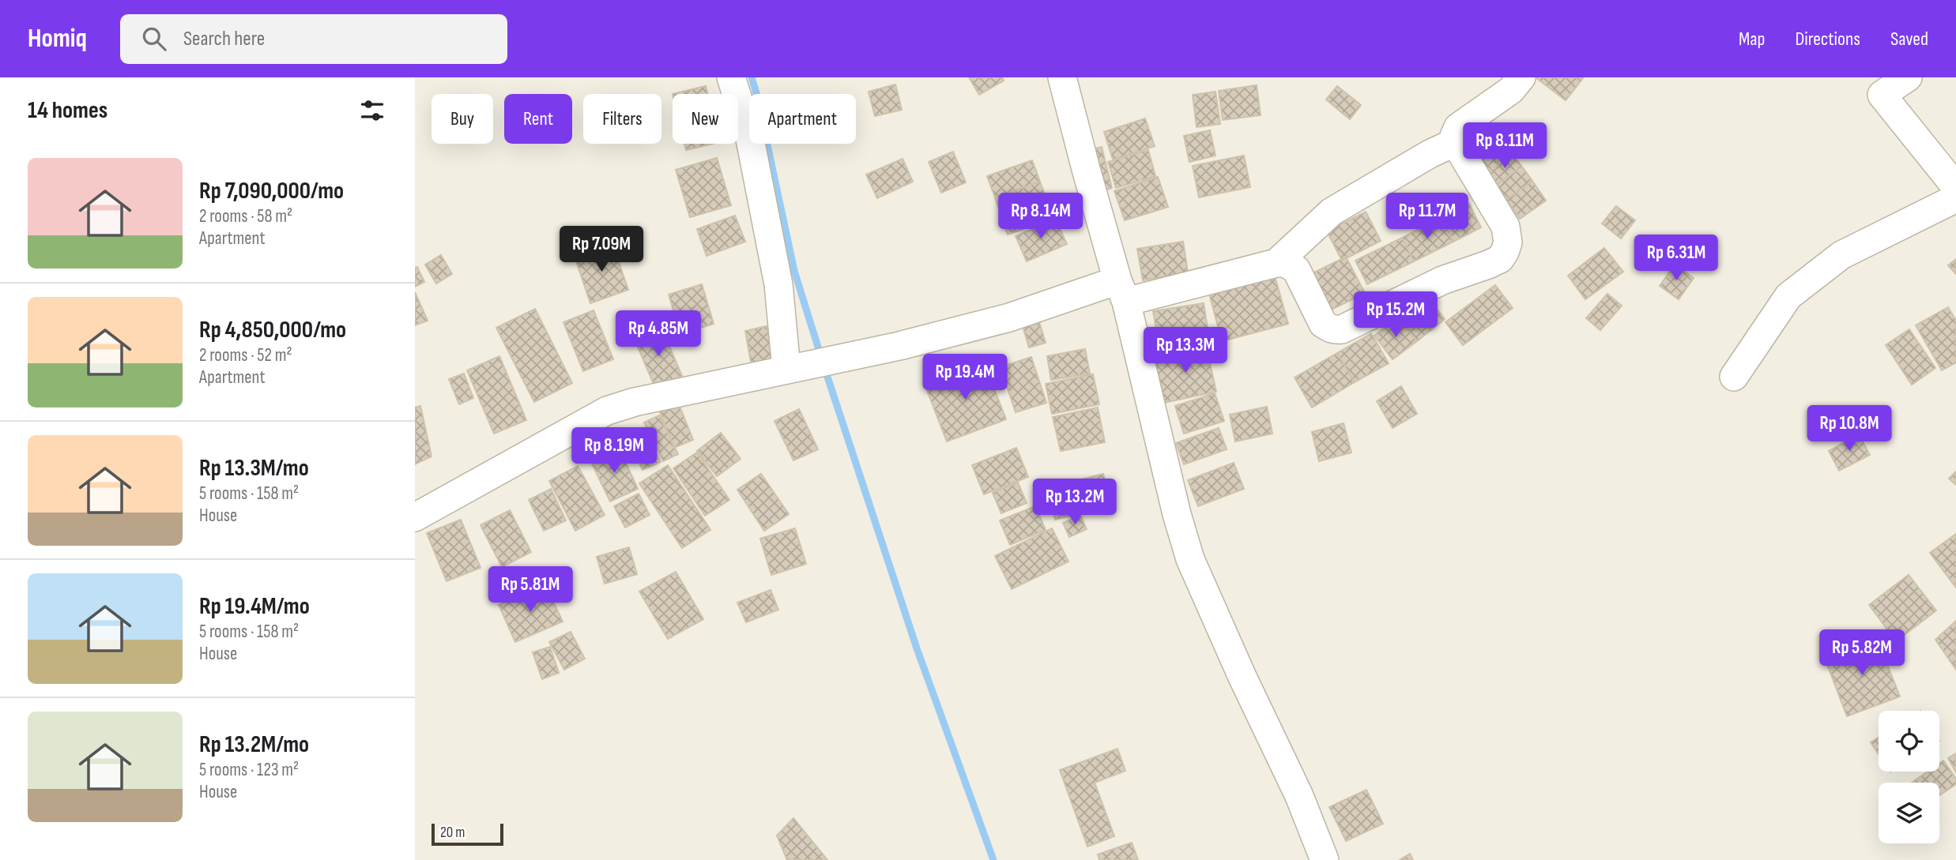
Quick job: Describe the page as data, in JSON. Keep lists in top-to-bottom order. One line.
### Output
{"scale_bar":"20 m","page":{"header":"Homiq","search":"Search here","nav":["Map","Directions","Saved"],"heading":"14 homes","chip":["Buy","Rent","Filters","New","Apartment"],"price":["Rp 8.11M","Rp 8.14M","Rp 11.7M","Rp 7.09M","Rp 6.31M","Rp 15.2M","Rp 4.85M","Rp 13.3M","Rp 19.4M","Rp 10.8M","Rp 8.19M","Rp 13.2M","Rp 5.81M","Rp 5.82M"],"list":[{"name":"Rp 7,090,000/mo","note":"2 rooms · 58 m² · Apartment"},{"name":"Rp 4,850,000/mo","note":"2 rooms · 52 m² · Apartment"},{"name":"Rp 13.3M/mo","note":"5 rooms · 158 m² · House"},{"name":"Rp 19.4M/mo","note":"5 rooms · 158 m² · House"},{"name":"Rp 13.2M/mo","note":"5 rooms · 123 m² · House"}],"scale":"20 m"}}
